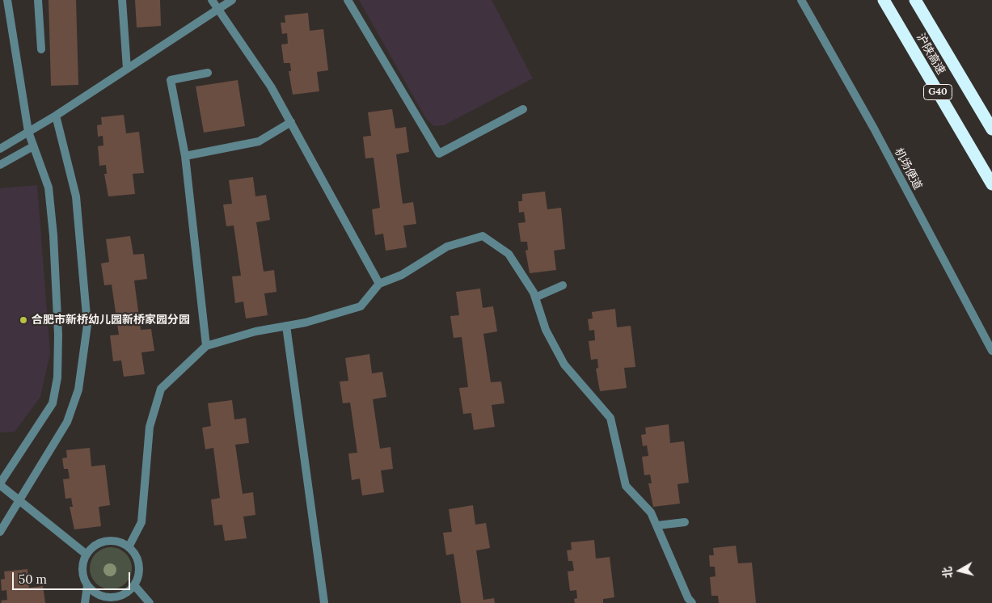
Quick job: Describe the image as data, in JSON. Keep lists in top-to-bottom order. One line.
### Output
{"streets":{"highway":["沪陕高速","G40"],"street":["机场便道"]},"places":["合肥市新桥幼儿园新桥家园分园"],"scale_bar":"50 m","north":"left"}
